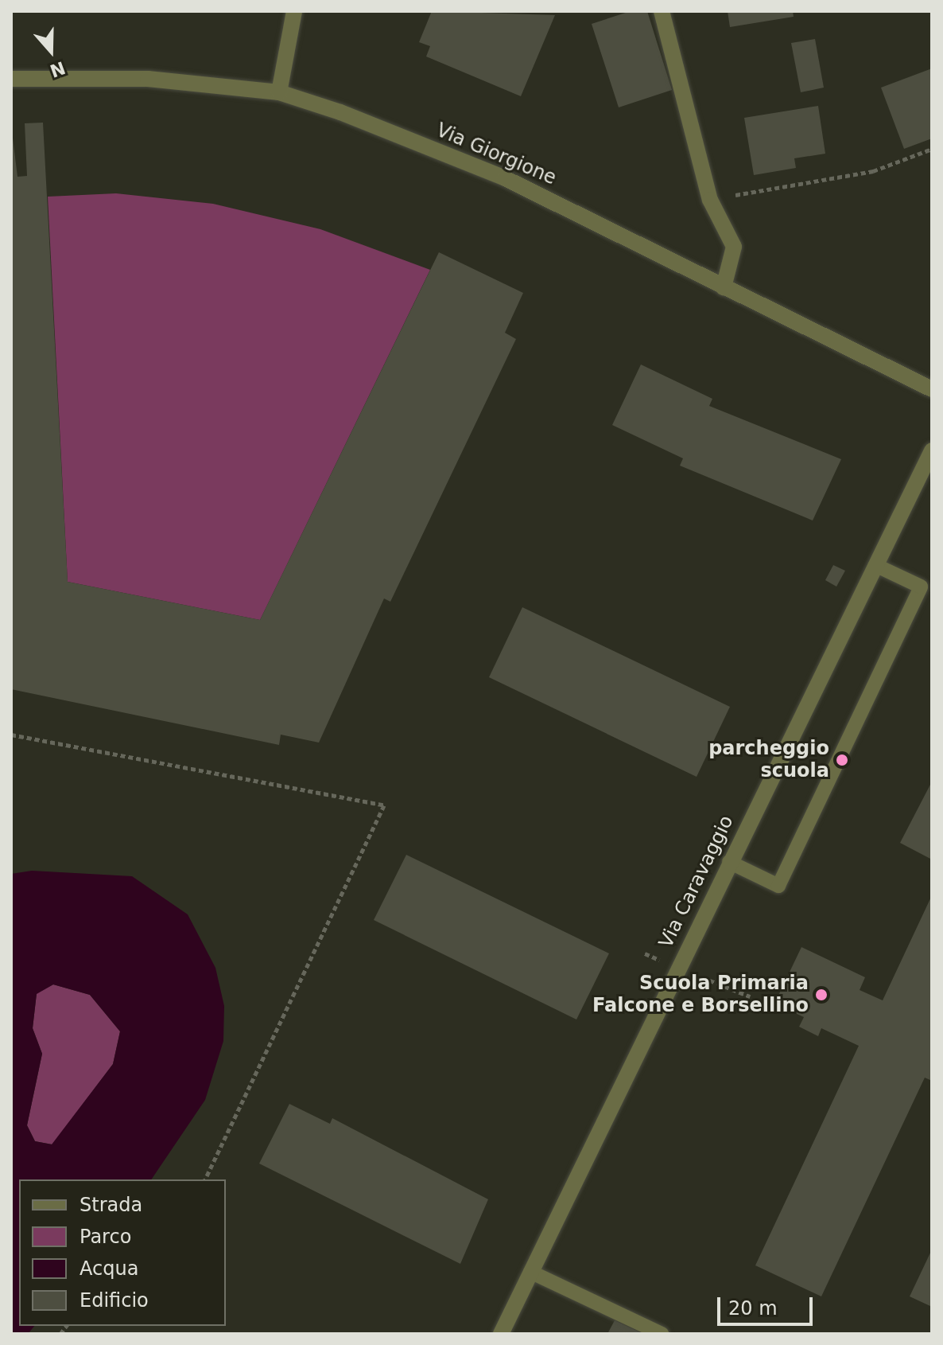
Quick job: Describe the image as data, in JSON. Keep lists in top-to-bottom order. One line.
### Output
{"streets":{"street":["Via Giorgione","Via Caravaggio"]},"places":["parcheggio scuola","Scuola Primaria Falcone e Borsellino"],"legend":["Strada","Parco","Acqua","Edificio"],"scale_bar":"20 m","north":"bottom"}
